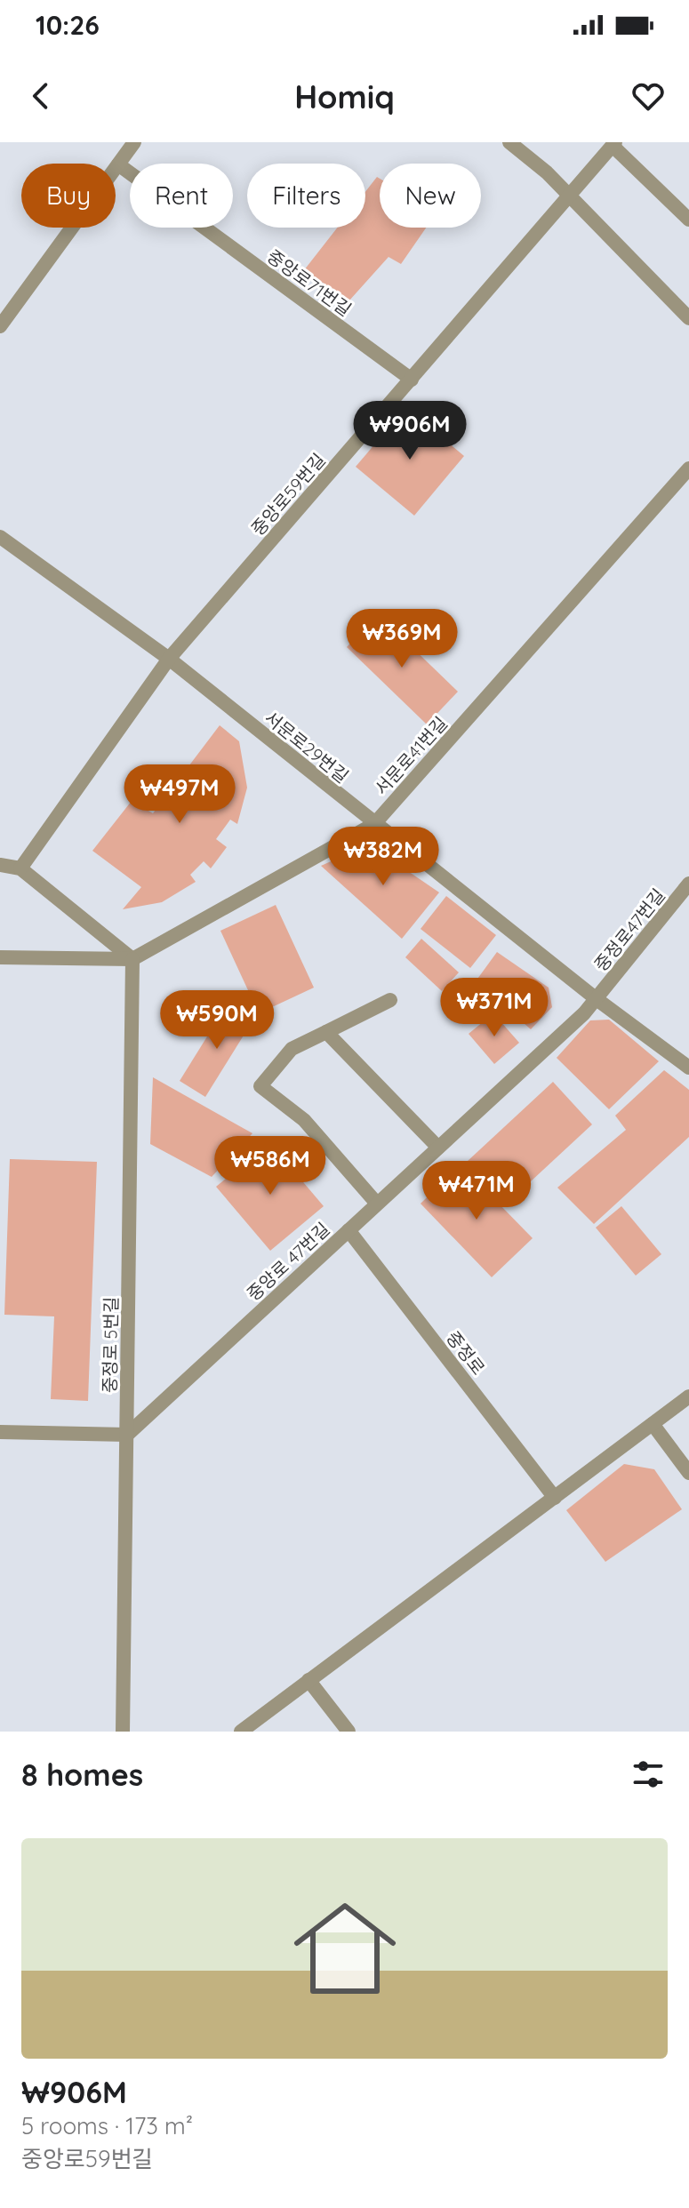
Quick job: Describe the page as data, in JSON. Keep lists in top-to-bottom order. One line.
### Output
{"streets":{"street":["중앙로71번길","중앙로59번길","서문로29번길","서문로41번길","중정로47번길","중앙로 47번길","중정로 5번길","중정로"]},"crossings":[["중앙로71번길","중앙로59번길"],["중앙로59번길","서문로29번길"],["서문로29번길","서문로41번길"],["서문로29번길","중정로47번길"],["서문로29번길","중앙로 47번길"],["서문로41번길","중정로 5번길"],["중정로47번길","중앙로 47번길"],["중앙로 47번길","중정로 5번길"],["중앙로 47번길","중정로"]],"page":{"status":"10:26","header":"Homiq","chip":["Buy","Rent","Filters","New"],"price":["₩906M","₩369M","₩497M","₩382M","₩371M","₩590M","₩586M","₩471M"],"heading":"8 homes","list":[{"name":"₩906M","note":"5 rooms · 173 m² · 중앙로59번길"}]}}
